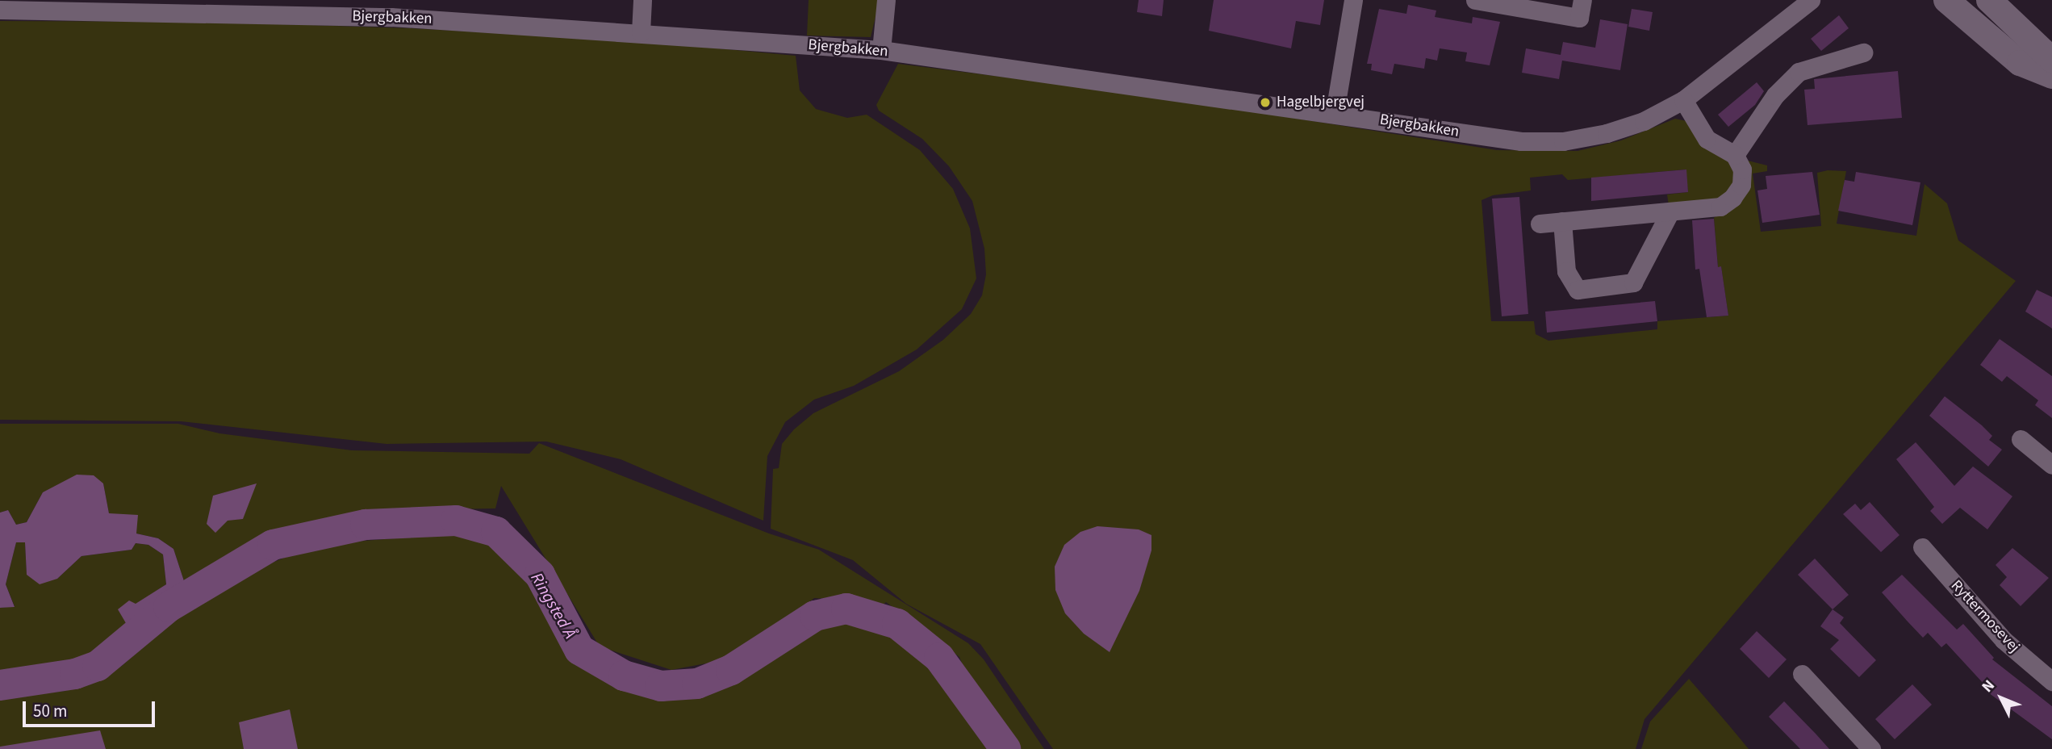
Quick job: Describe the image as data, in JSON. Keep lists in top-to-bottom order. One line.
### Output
{"streets":{"street":["Bjergbakken","Ryttermosevej"]},"water":["Ringsted Å"],"places":["Hagelbjergvej"],"scale_bar":"50 m","north":"top left"}
